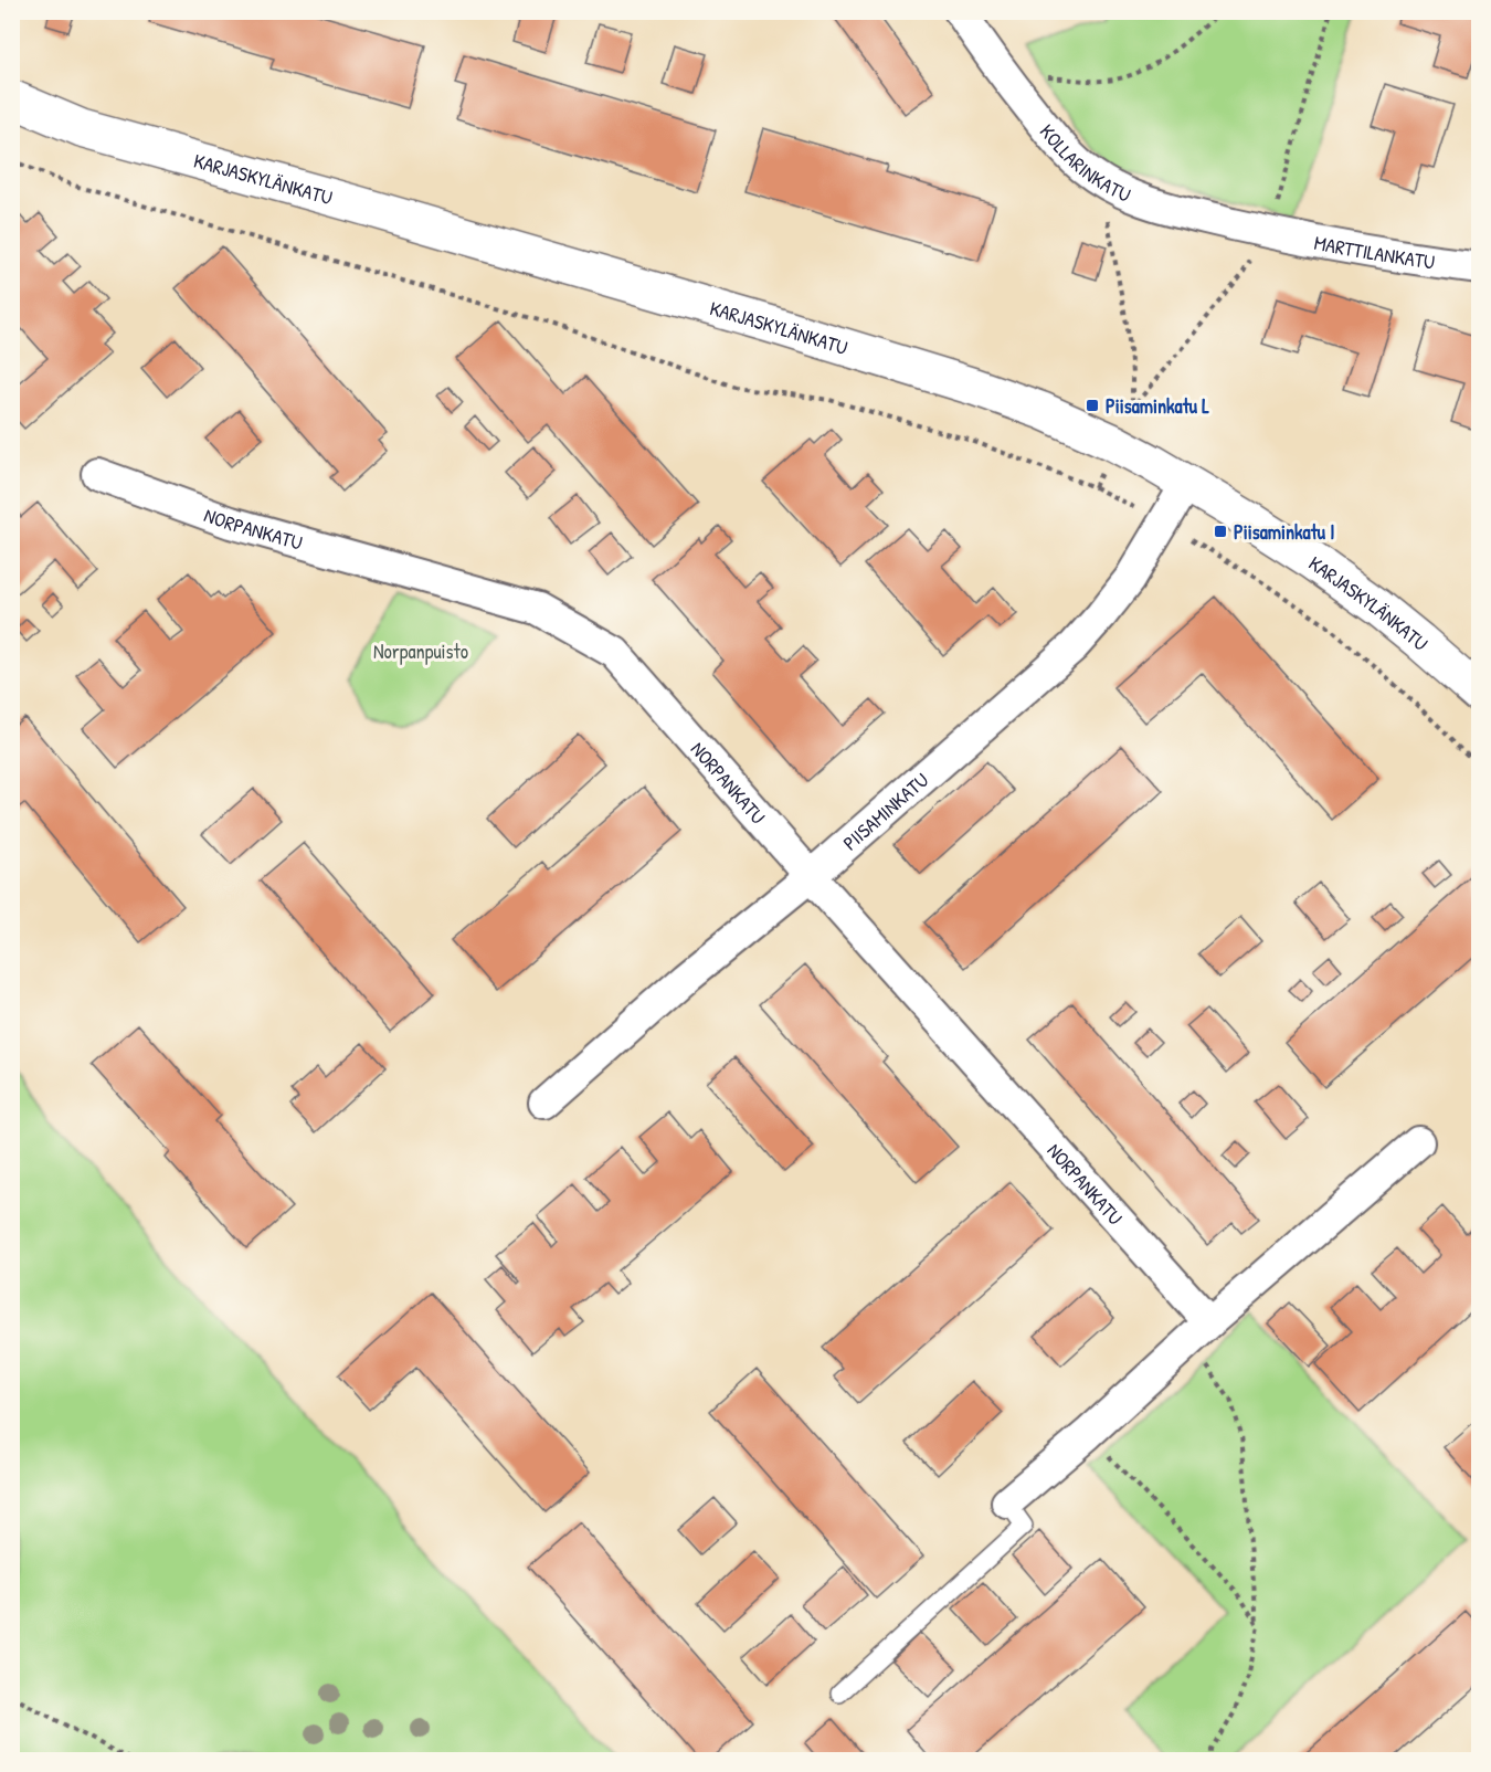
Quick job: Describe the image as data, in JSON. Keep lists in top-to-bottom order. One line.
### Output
{"streets":{"street":["KOLLARINKATU","KARJASKYLÄNKATU","MARTTILANKATU","NORPANKATU","PIISAMINKATU"]},"crossings":[["KOLLARINKATU","MARTTILANKATU"],["KARJASKYLÄNKATU","PIISAMINKATU"],["NORPANKATU","PIISAMINKATU"]],"parks":["Norpanpuisto"],"places":{"transit":["Piisaminkatu L","Piisaminkatu I"]}}
